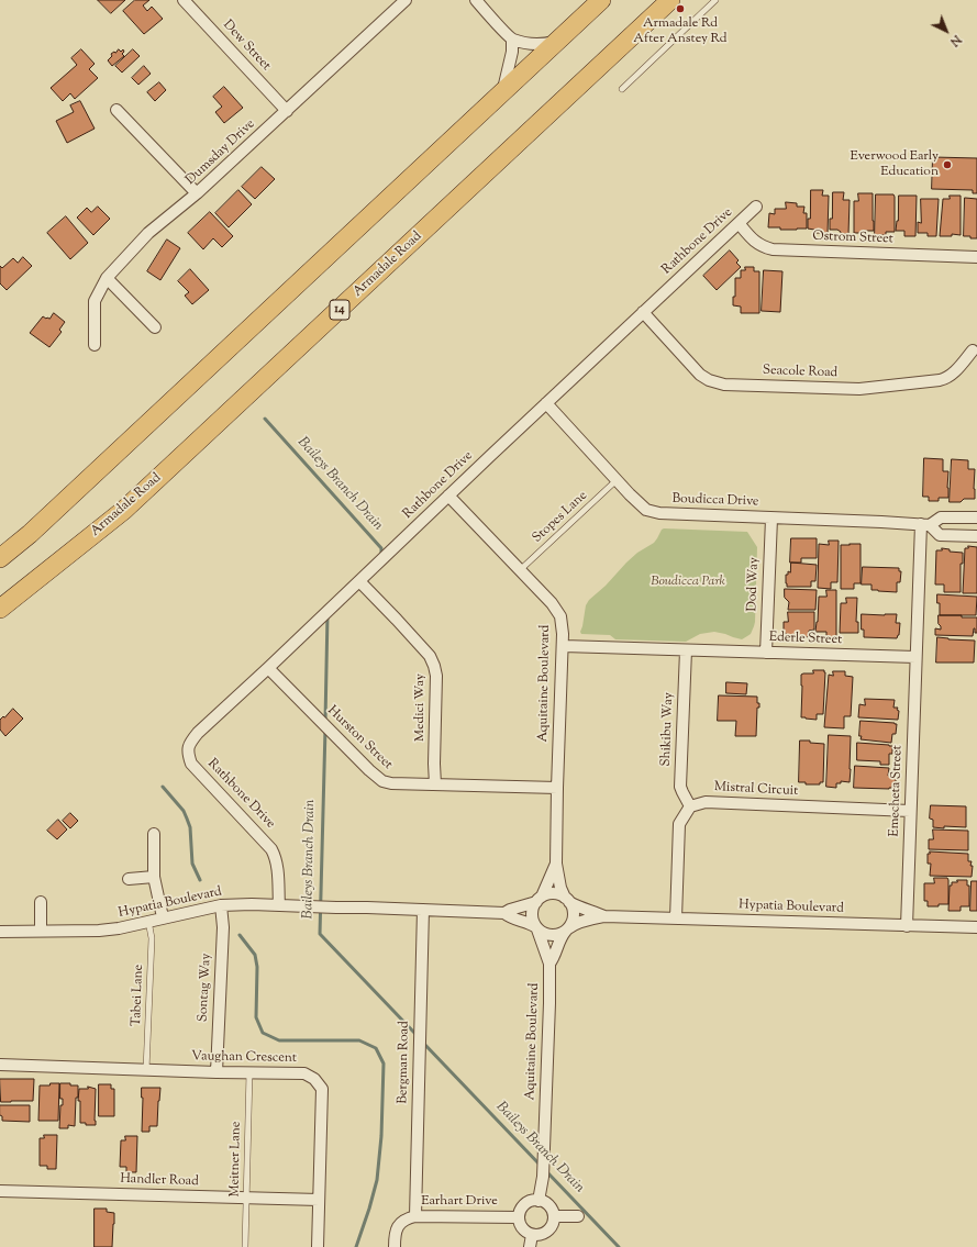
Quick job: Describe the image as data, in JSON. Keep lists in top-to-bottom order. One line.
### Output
{"streets":{"highway":["Armadale Road","14"],"street":["Dew Street","Dumsday Drive","Ostrom Street","Rathbone Drive","Seacole Road","Boudicca Drive","Dod Way","Ederle Street","Aquitaine Boulevard","Medici Way","Shikibu Way","Hurston Street","Mistral Circuit","Emecheta Street","Hypatia Boulevard","Sontag Way","Vaughan Crescent","Bergman Road","Handler Road","Earhart Drive"],"lane":["Stopes Lane","Tabei Lane","Meitner Lane"]},"crossings":[["Dew Street","Dumsday Drive"],["Ostrom Street","Rathbone Drive"],["Rathbone Drive","Seacole Road"],["Rathbone Drive","Boudicca Drive"],["Rathbone Drive","Aquitaine Boulevard"],["Rathbone Drive","Medici Way"],["Rathbone Drive","Hurston Street"],["Rathbone Drive","Hypatia Boulevard"],["Boudicca Drive","Stopes Lane"],["Boudicca Drive","Dod Way"],["Stopes Lane","Aquitaine Boulevard"],["Dod Way","Ederle Street"],["Ederle Street","Aquitaine Boulevard"],["Ederle Street","Shikibu Way"],["Ederle Street","Emecheta Street"],["Aquitaine Boulevard","Hurston Street"],["Aquitaine Boulevard","Hypatia Boulevard"],["Aquitaine Boulevard","Earhart Drive"],["Medici Way","Hurston Street"],["Shikibu Way","Mistral Circuit"],["Mistral Circuit","Emecheta Street"],["Emecheta Street","Hypatia Boulevard"],["Hypatia Boulevard","Sontag Way"],["Hypatia Boulevard","Tabei Lane"],["Hypatia Boulevard","Bergman Road"],["Sontag Way","Vaughan Crescent"],["Tabei Lane","Vaughan Crescent"],["Vaughan Crescent","Meitner Lane"],["Vaughan Crescent","Handler Road"],["Bergman Road","Earhart Drive"],["Meitner Lane","Handler Road"]],"water":["Baileys Branch Drain"],"parks":["Boudicca Park"],"places":["Armadale Rd After Anstey Rd","Everwood Early Education"],"north":"bottom right"}
